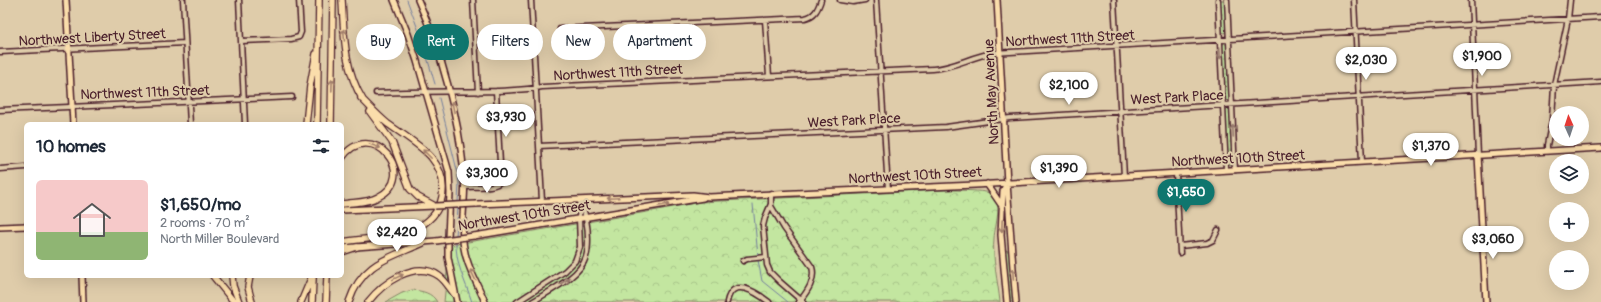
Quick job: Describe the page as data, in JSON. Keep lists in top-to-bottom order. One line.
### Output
{"streets":{"main road":["North May Avenue","Northwest 10th Street"],"street":["Northwest Liberty Street","Northwest 11th Street","West Park Place"]},"crossings":[["Northwest 11th Street","North May Avenue"],["North May Avenue","West Park Place"],["North May Avenue","Northwest 10th Street"]],"north":"top","page":{"chip":["Buy","Rent","Filters","New","Apartment"],"price":["$1,900","$2,030","$2,100","$3,930","$1,370","$1,390","$3,300","$1,650","$2,420","$3,060"],"map_buttons":["+","−"],"heading":"10 homes","list":[{"name":"$1,650/mo","note":"2 rooms · 70 m² · North Miller Boulevard"}]}}
